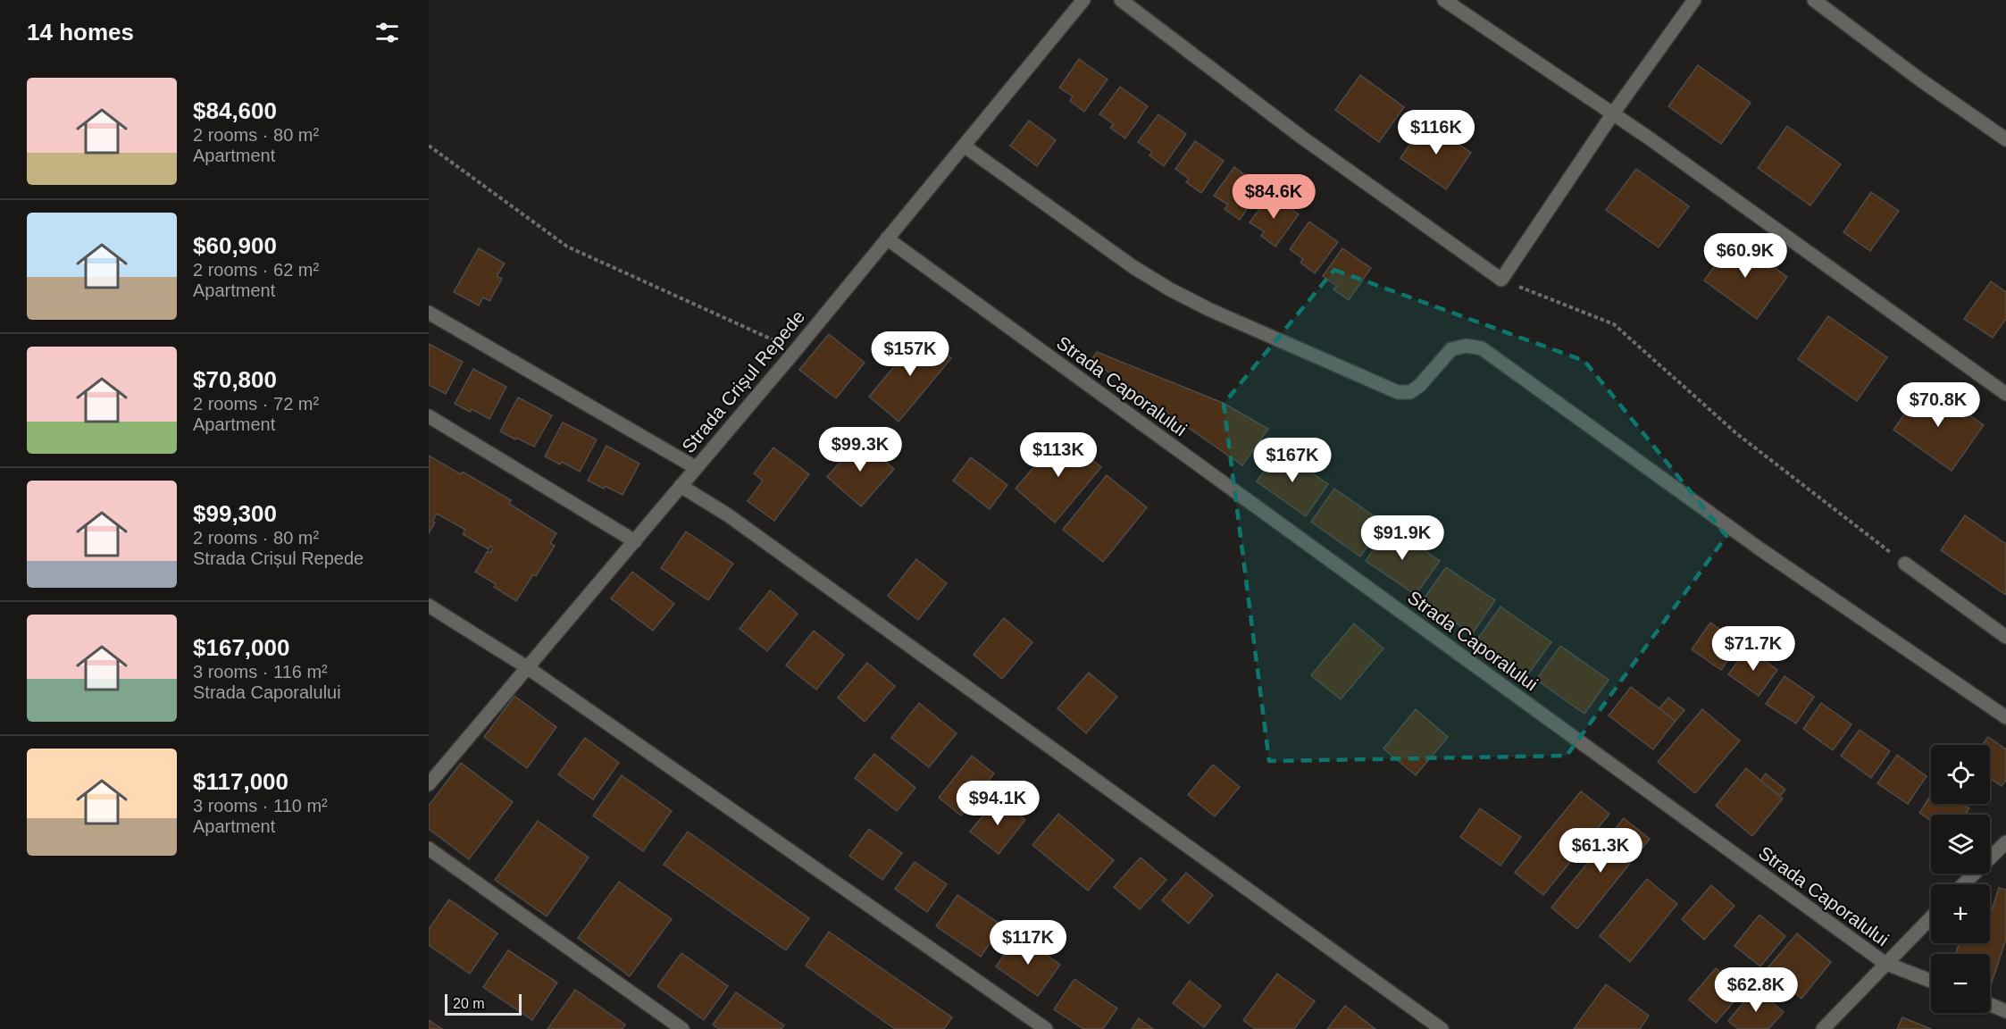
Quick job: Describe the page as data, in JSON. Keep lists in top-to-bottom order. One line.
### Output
{"streets":{"street":["Strada Crișul Repede","Strada Caporalului"]},"crossings":[["Strada Crișul Repede","Strada Caporalului"]],"scale_bar":"20 m","page":{"heading":"14 homes","list":[{"name":"$84,600","note":"2 rooms · 80 m² · Apartment"},{"name":"$60,900","note":"2 rooms · 62 m² · Apartment"},{"name":"$70,800","note":"2 rooms · 72 m² · Apartment"},{"name":"$99,300","note":"2 rooms · 80 m² · Strada Crișul Repede"},{"name":"$167,000","note":"3 rooms · 116 m² · Strada Caporalului"},{"name":"$117,000","note":"3 rooms · 110 m² · Apartment"}],"price":["$116K","$84.6K","$60.9K","$157K","$70.8K","$99.3K","$113K","$167K","$91.9K","$71.7K","$94.1K","$61.3K","$117K","$62.8K"],"map_buttons":["+","−"],"scale":"20 m"}}
